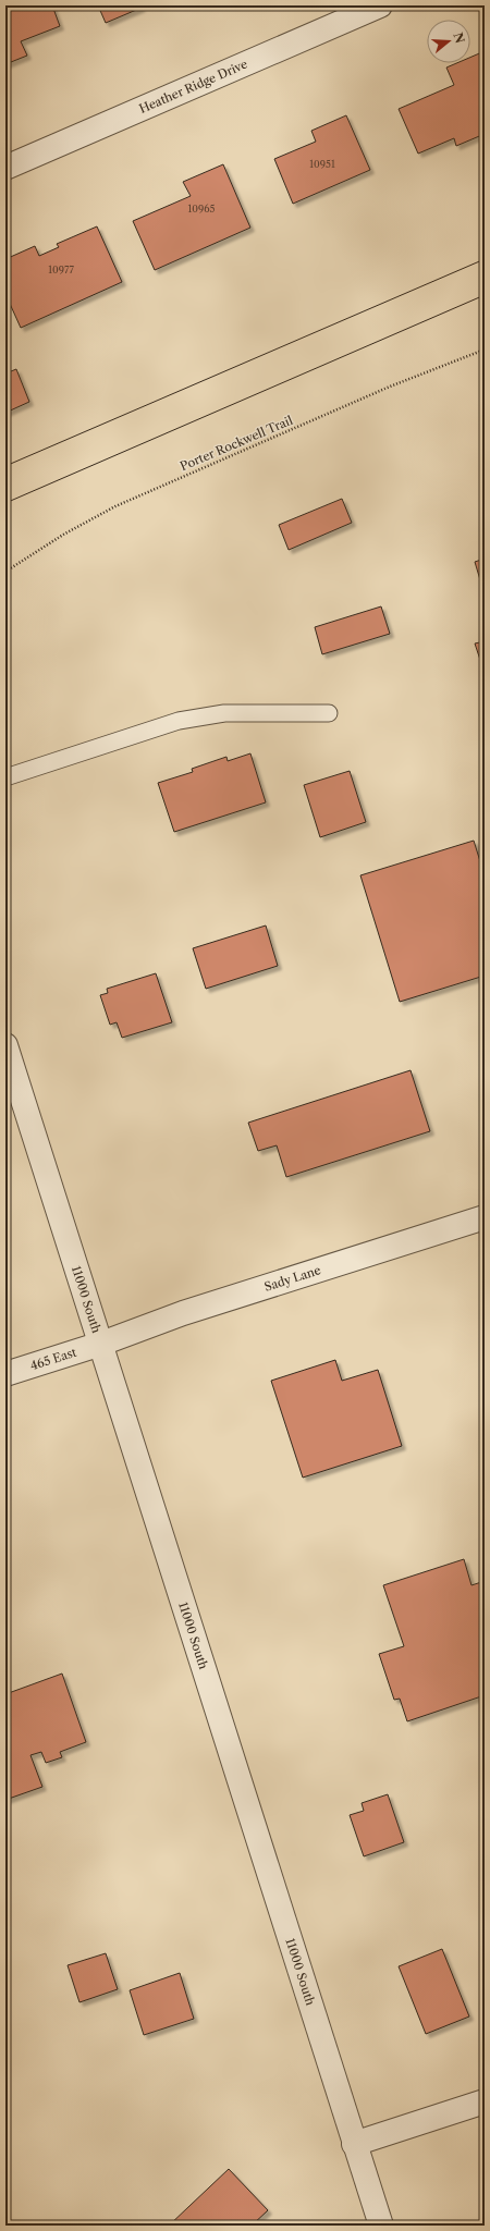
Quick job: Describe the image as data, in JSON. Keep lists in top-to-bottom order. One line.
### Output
{"streets":{"street":["Heather Ridge Drive","Sady Lane","11000 South","465 East"],"path":["Porter Rockwell Trail"]},"crossings":[["Sady Lane","11000 South"],["Sady Lane","465 East"],["11000 South","465 East"]],"house_numbers":["10951","10965","10977"],"north":"right"}
